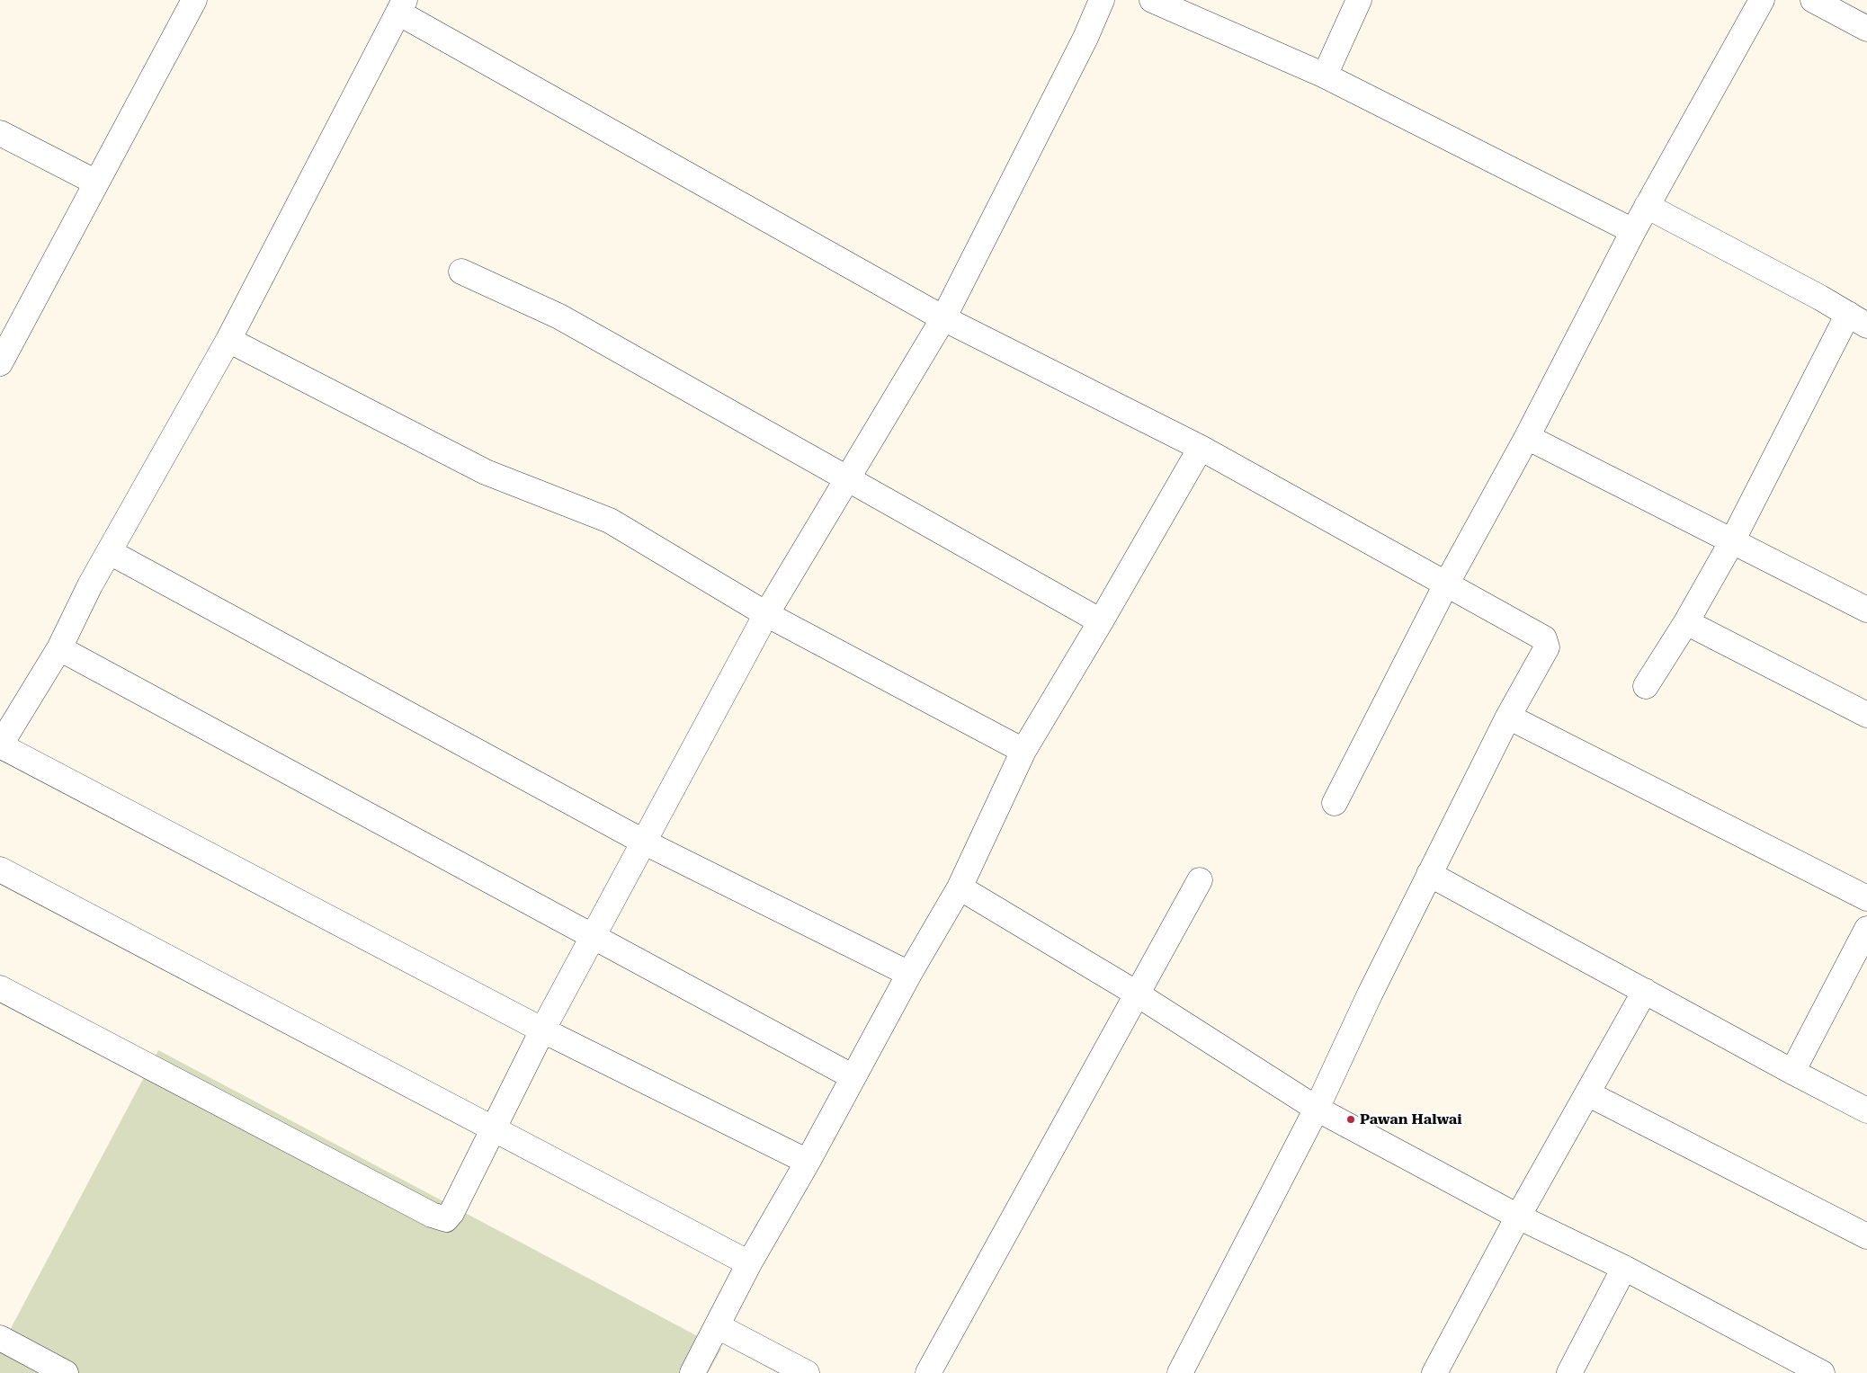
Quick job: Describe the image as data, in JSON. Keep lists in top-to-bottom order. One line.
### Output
{"places":["Pawan Halwai"]}
